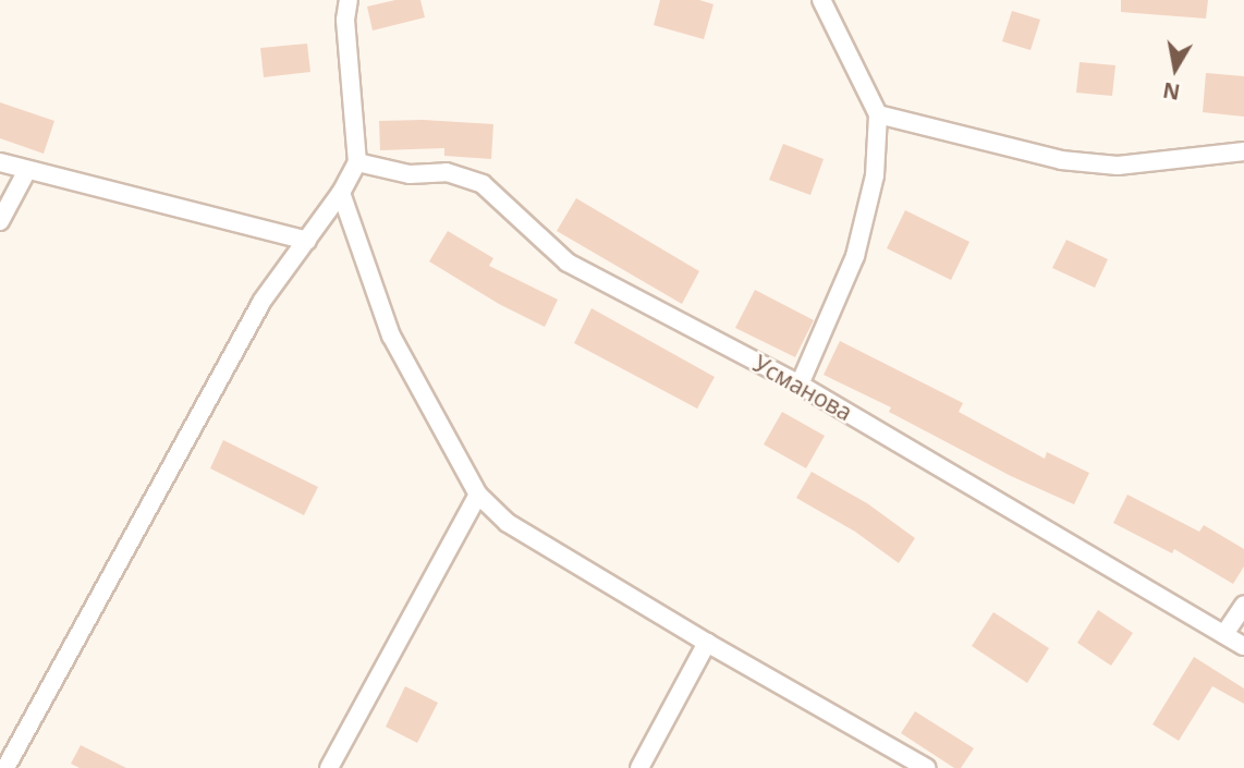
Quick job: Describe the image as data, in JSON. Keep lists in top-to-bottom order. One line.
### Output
{"streets":{"street":["Усманова"]},"north":"bottom"}
